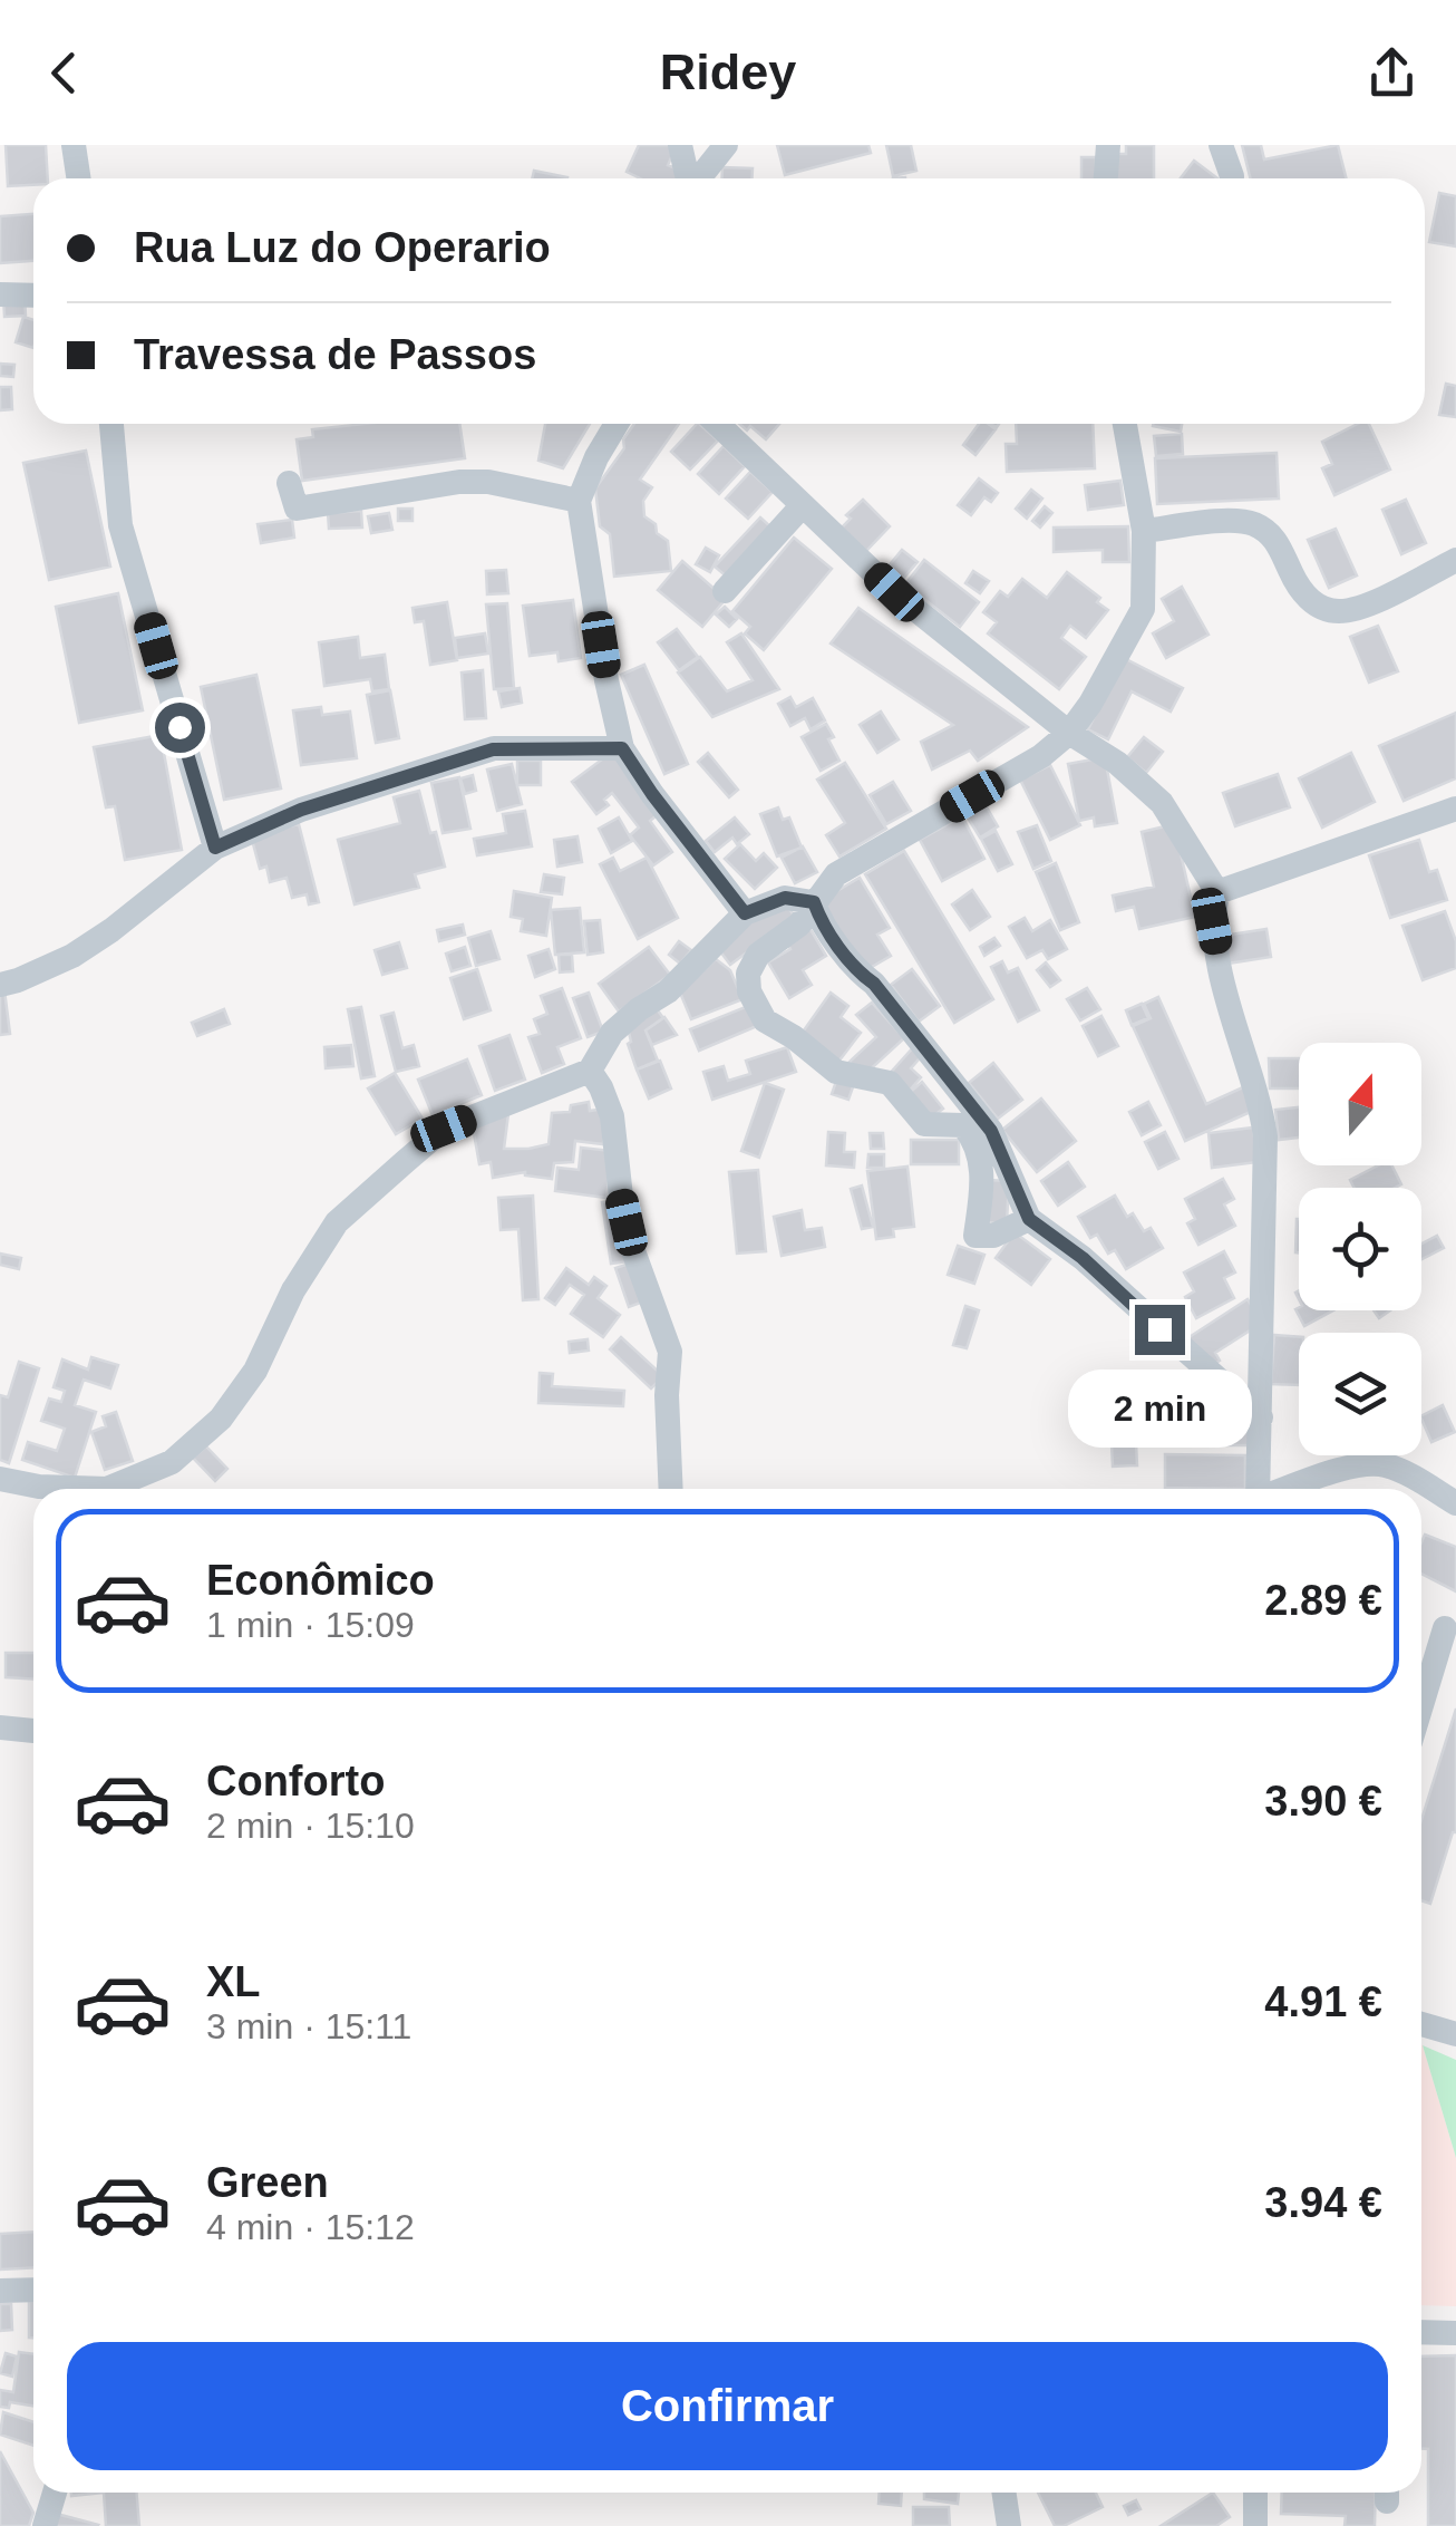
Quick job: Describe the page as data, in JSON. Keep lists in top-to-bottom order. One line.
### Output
{"north":"top","page":{"header":"Ridey","banner":["Rua Luz do Operario","Travessa de Passos"],"bubble":"2 min","list":[{"name":"Econômico","note":"1 min · 15:09","value":"2.89 €"},{"name":"Conforto","note":"2 min · 15:10","value":"3.90 €"},{"name":"XL","note":"3 min · 15:11","value":"4.91 €"},{"name":"Green","note":"4 min · 15:12","value":"3.94 €"}],"buttons":"Confirmar"}}
